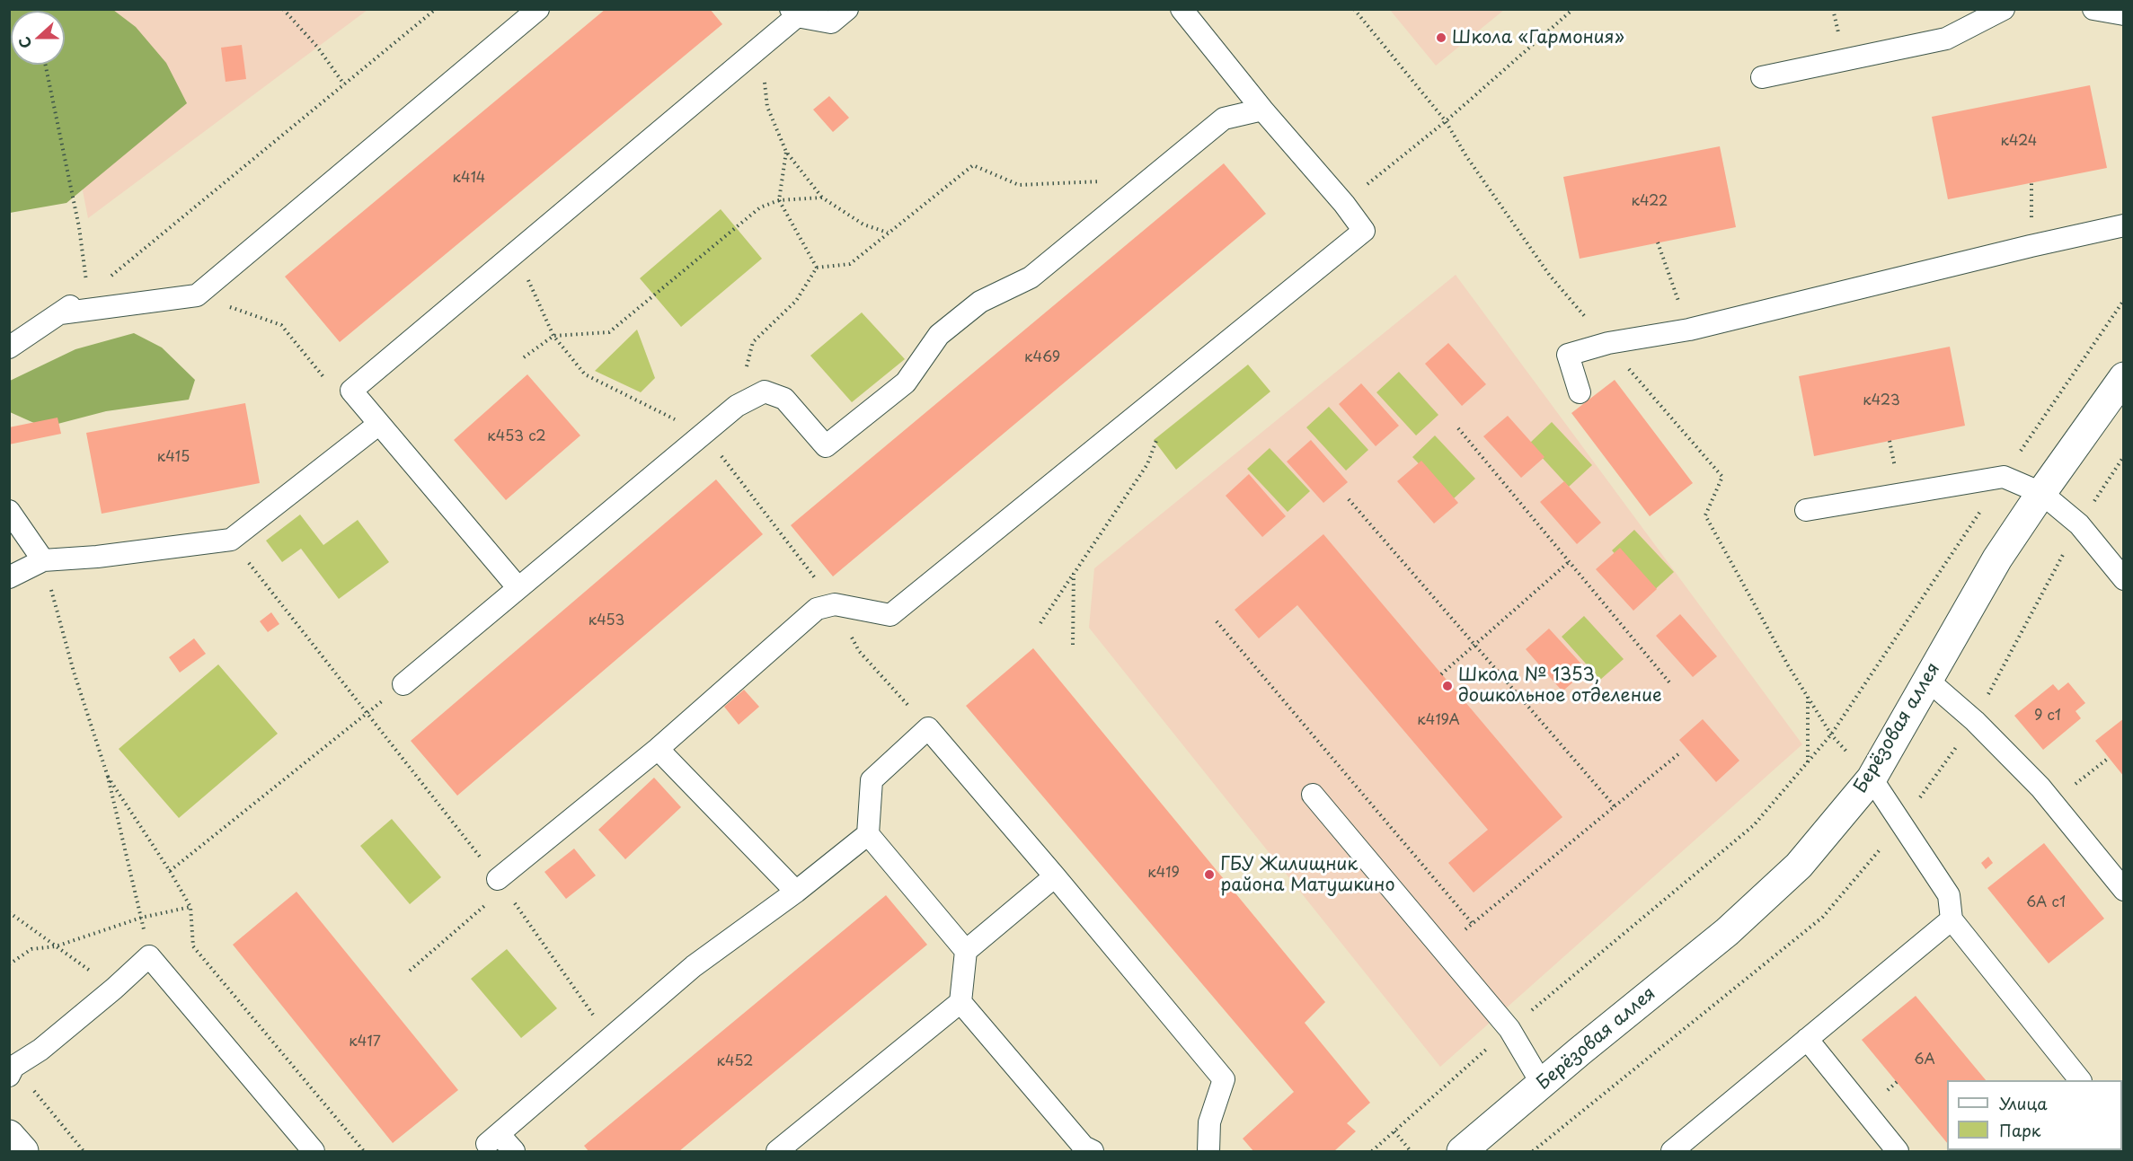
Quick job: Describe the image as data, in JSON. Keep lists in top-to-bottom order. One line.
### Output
{"streets":{"street":["Берёзовая аллея"]},"places":["Школа «Гармония»","Школа № 1353, дошкольное отделение","ГБУ Жилищник района Матушкино"],"house_numbers":["к424","к414","к422","к469","к423","к453 с2","к415","к453","9 с1","к419А","к419","6А с1","к417","6А","к452"],"legend":["Улица","Парк"],"north":"left"}
